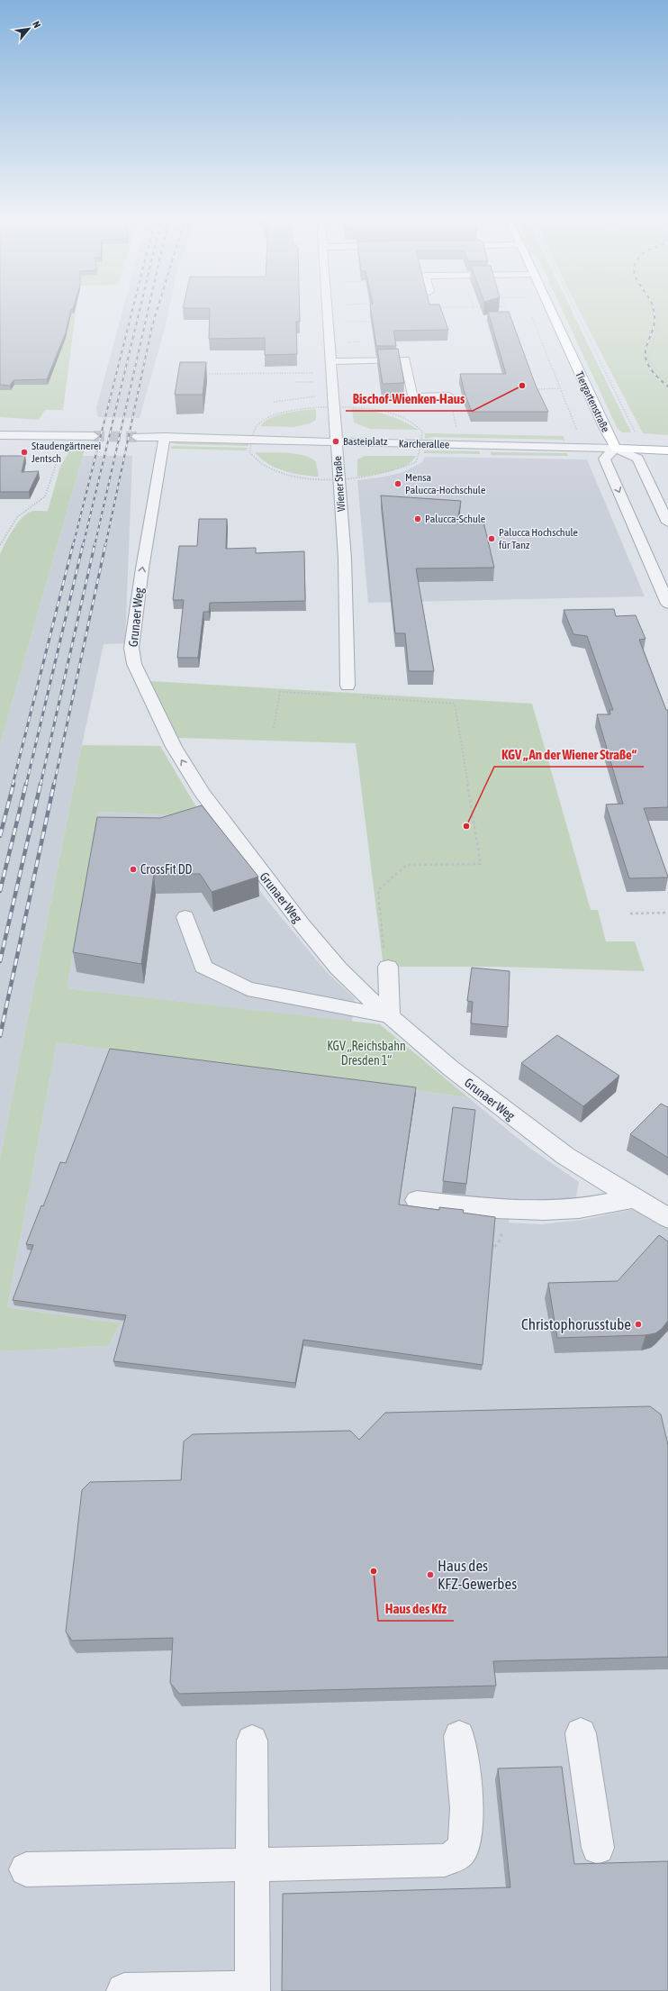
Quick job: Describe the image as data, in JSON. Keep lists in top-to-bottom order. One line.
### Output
{"streets":{"main road":["Tiergartenstraße","Karcherallee"],"street":["Wiener Straße","Grunaer Weg"]},"crossings":[["Tiergartenstraße","Karcherallee"],["Karcherallee","Wiener Straße"],["Karcherallee","Grunaer Weg"]],"one_way":["Grunaer Weg"],"parks":["KGV „Reichsbahn Dresden 1“"],"places":["Bischof-Wienken-Haus","Basteiplatz","Staudengärtnerei Jentsch","Mensa Palucca-Hochschule","Palucca-Schule","Palucca Hochschule für Tanz","KGV „An der Wiener Straße“","CrossFit DD","Christophorusstube","Haus des Kfz","Haus des KFZ-Gewerbes"],"north":"top right"}
